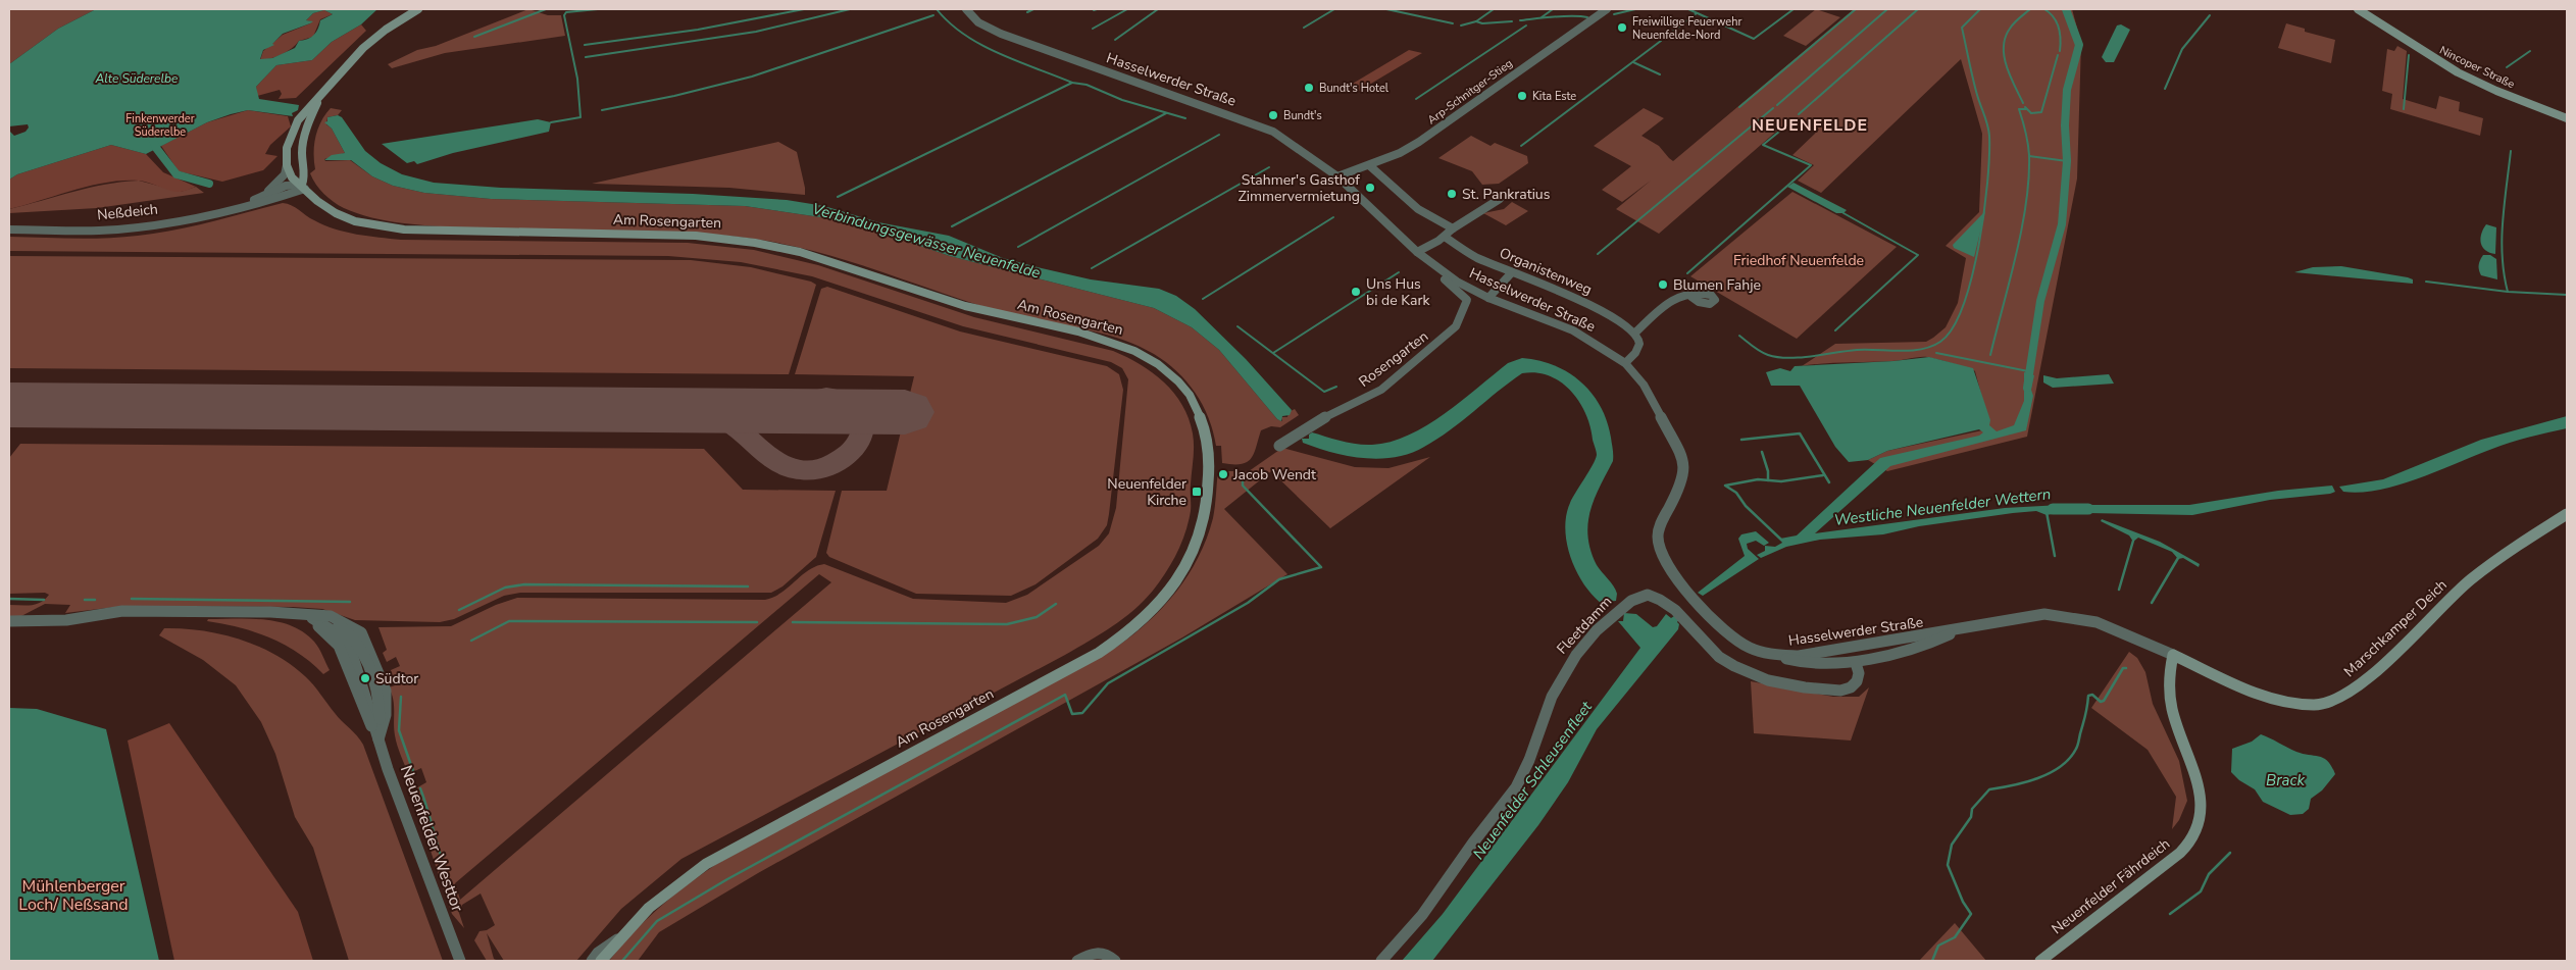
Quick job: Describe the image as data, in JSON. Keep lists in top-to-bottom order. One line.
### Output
{"streets":{"main road":["Nincoper Straße","Am Rosengarten","Marschkamper Deich","Neuenfelder Fährdeich"],"street":["Hasselwerder Straße","Arp-Schnitger-Stieg","Neßdeich","Organistenweg","Rosengarten","Fleetdamm","Neuenfelder Westtor"]},"crossings":[["Hasselwerder Straße","Arp-Schnitger-Stieg"],["Hasselwerder Straße","Rosengarten"],["Hasselwerder Straße","Marschkamper Deich"],["Hasselwerder Straße","Neuenfelder Fährdeich"],["Neßdeich","Am Rosengarten"],["Marschkamper Deich","Neuenfelder Fährdeich"]],"districts":["NEUENFELDE"],"water":["Alte Süderelbe","Verbindungsgewässer Neuenfelde","Westliche Neuenfelder Wettern","Neuenfelder Schleusenfleet","Brack"],"parks":["Finkenwerder Süderelbe","Friedhof Neuenfelde","Mühlenberger Loch/ Neßsand"],"places":{"other":["Freiwillige Feuerwehr Neuenfelde-Nord","Bundt's Hotel","Kita Este","Bundt's","Stahmer's Gasthof Zimmervermietung","St. Pankratius","Blumen Fahje","Uns Hus bi de Kark","Jacob Wendt","Südtor"],"transit":["Neuenfelder Kirche"]}}
